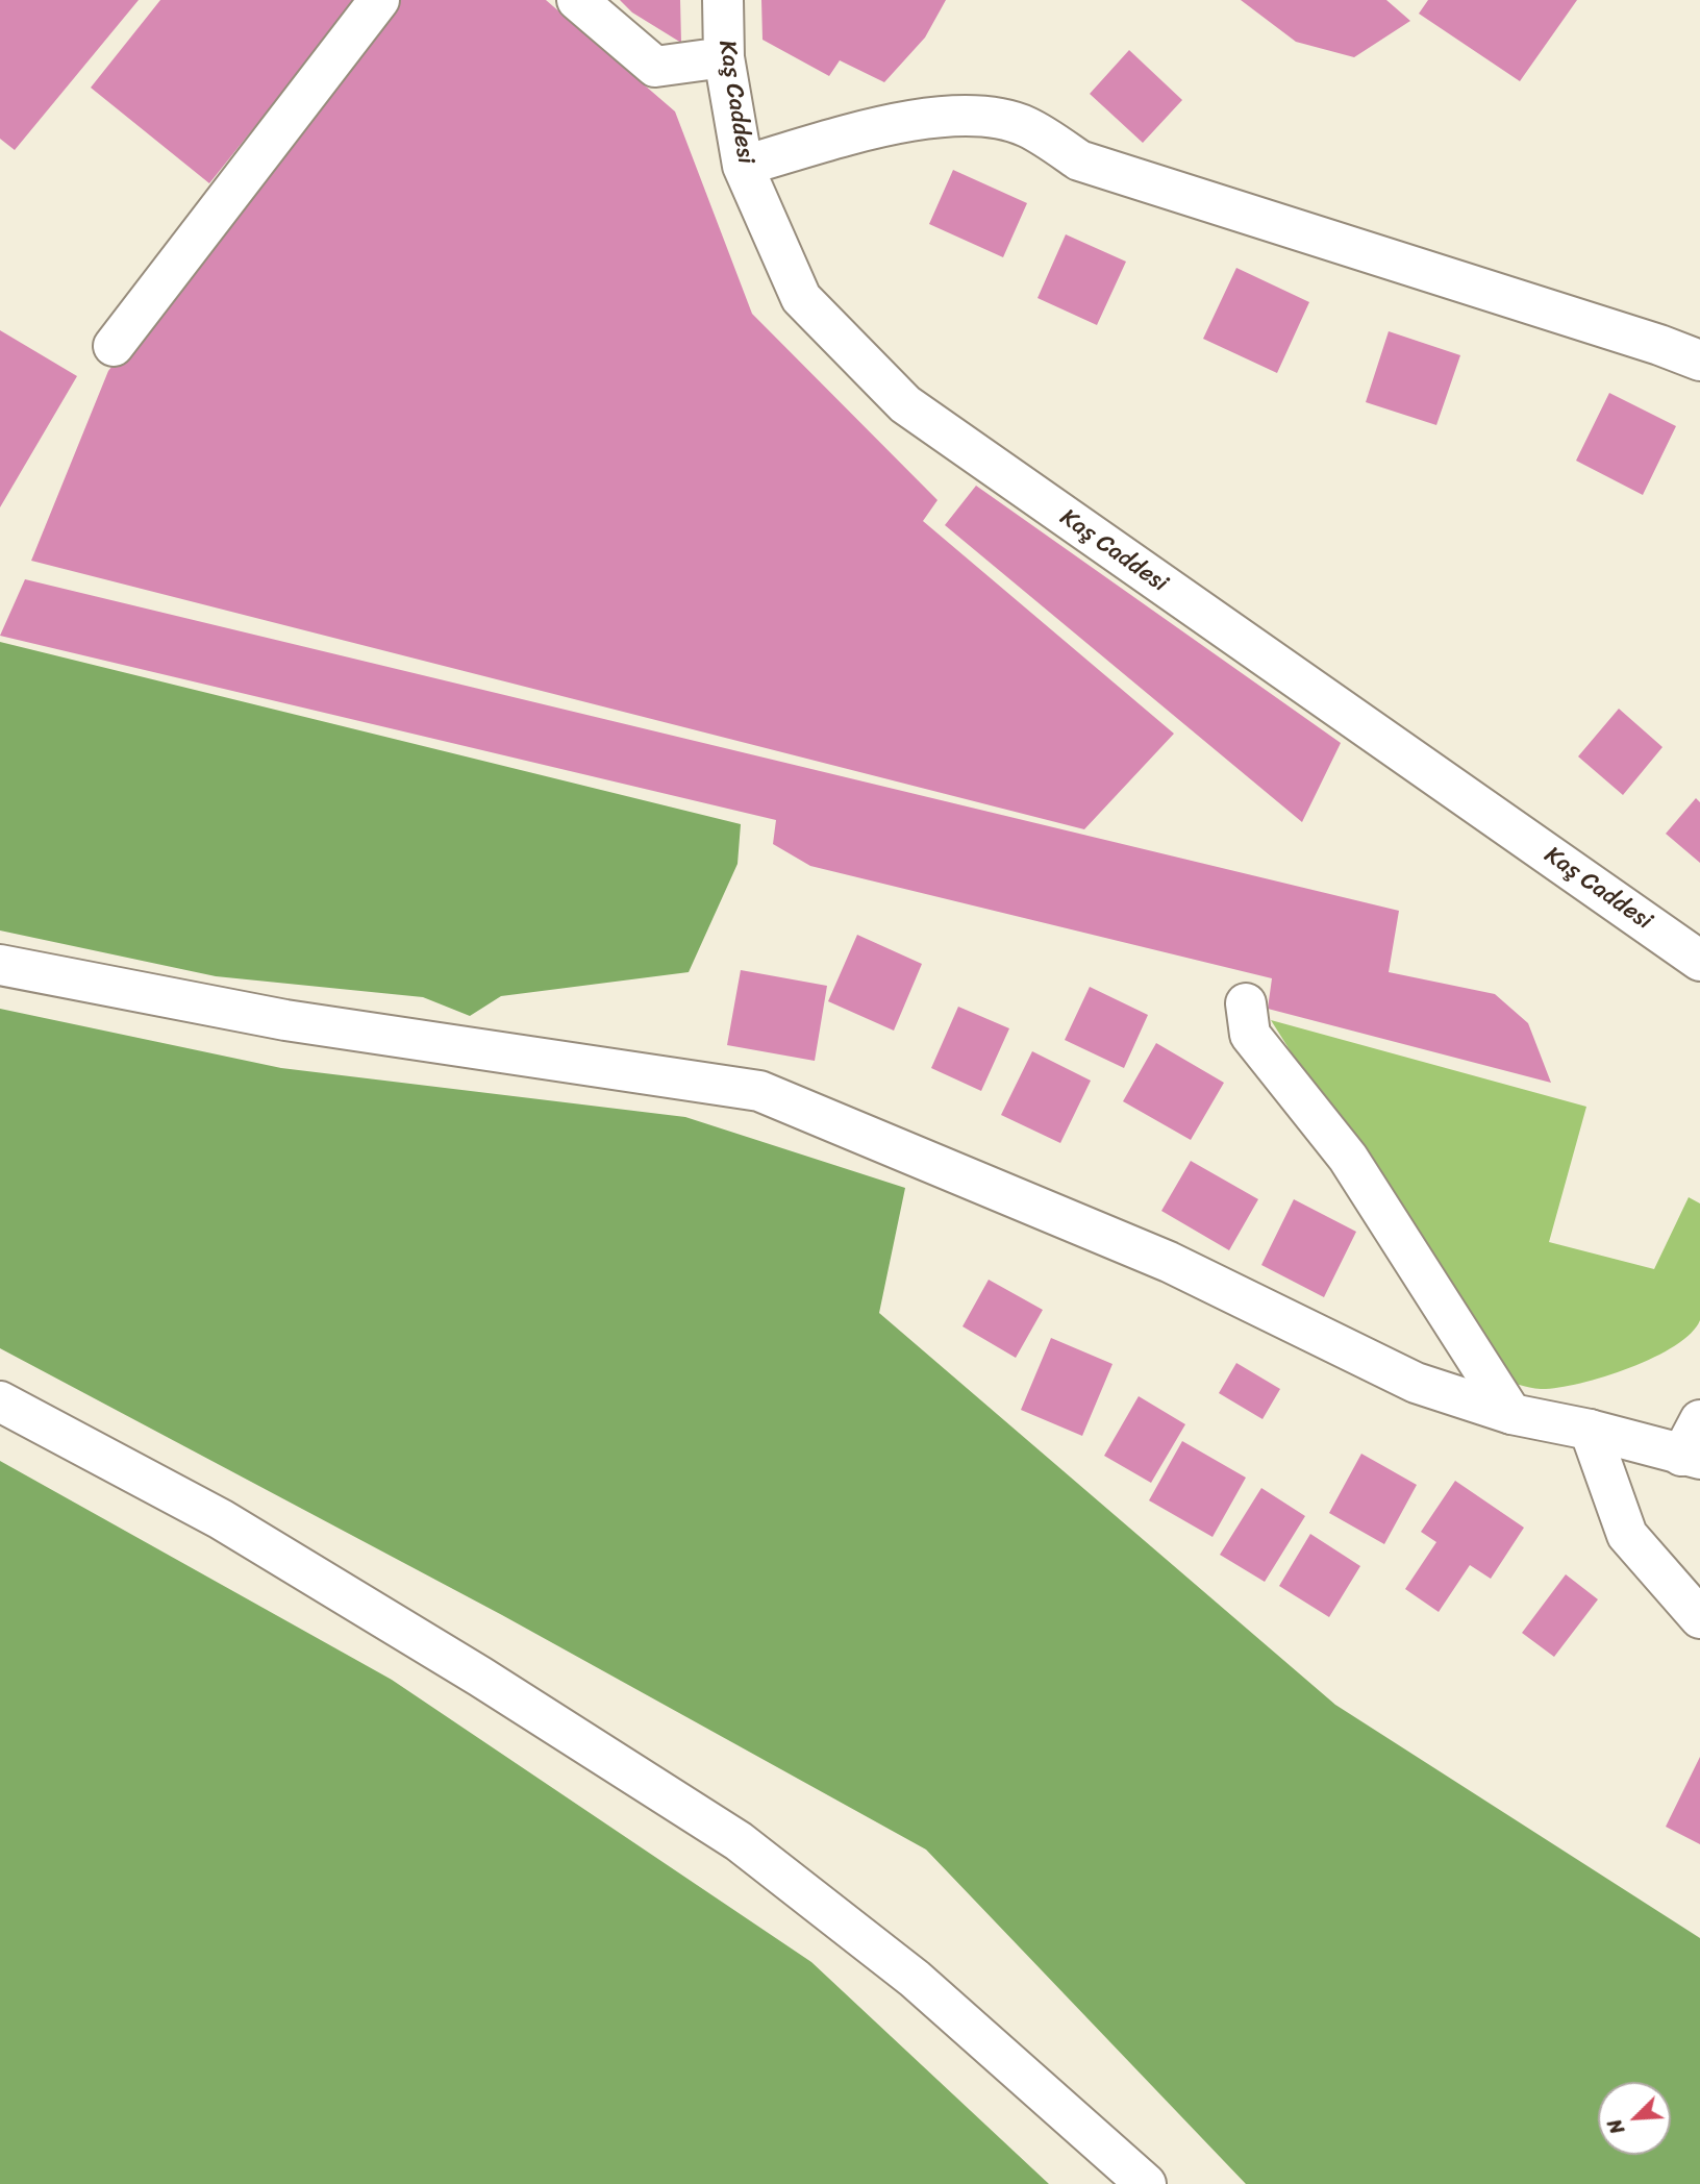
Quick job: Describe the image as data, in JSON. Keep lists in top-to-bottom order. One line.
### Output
{"streets":{"street":["Kaş Caddesi"]},"north":"bottom left"}
